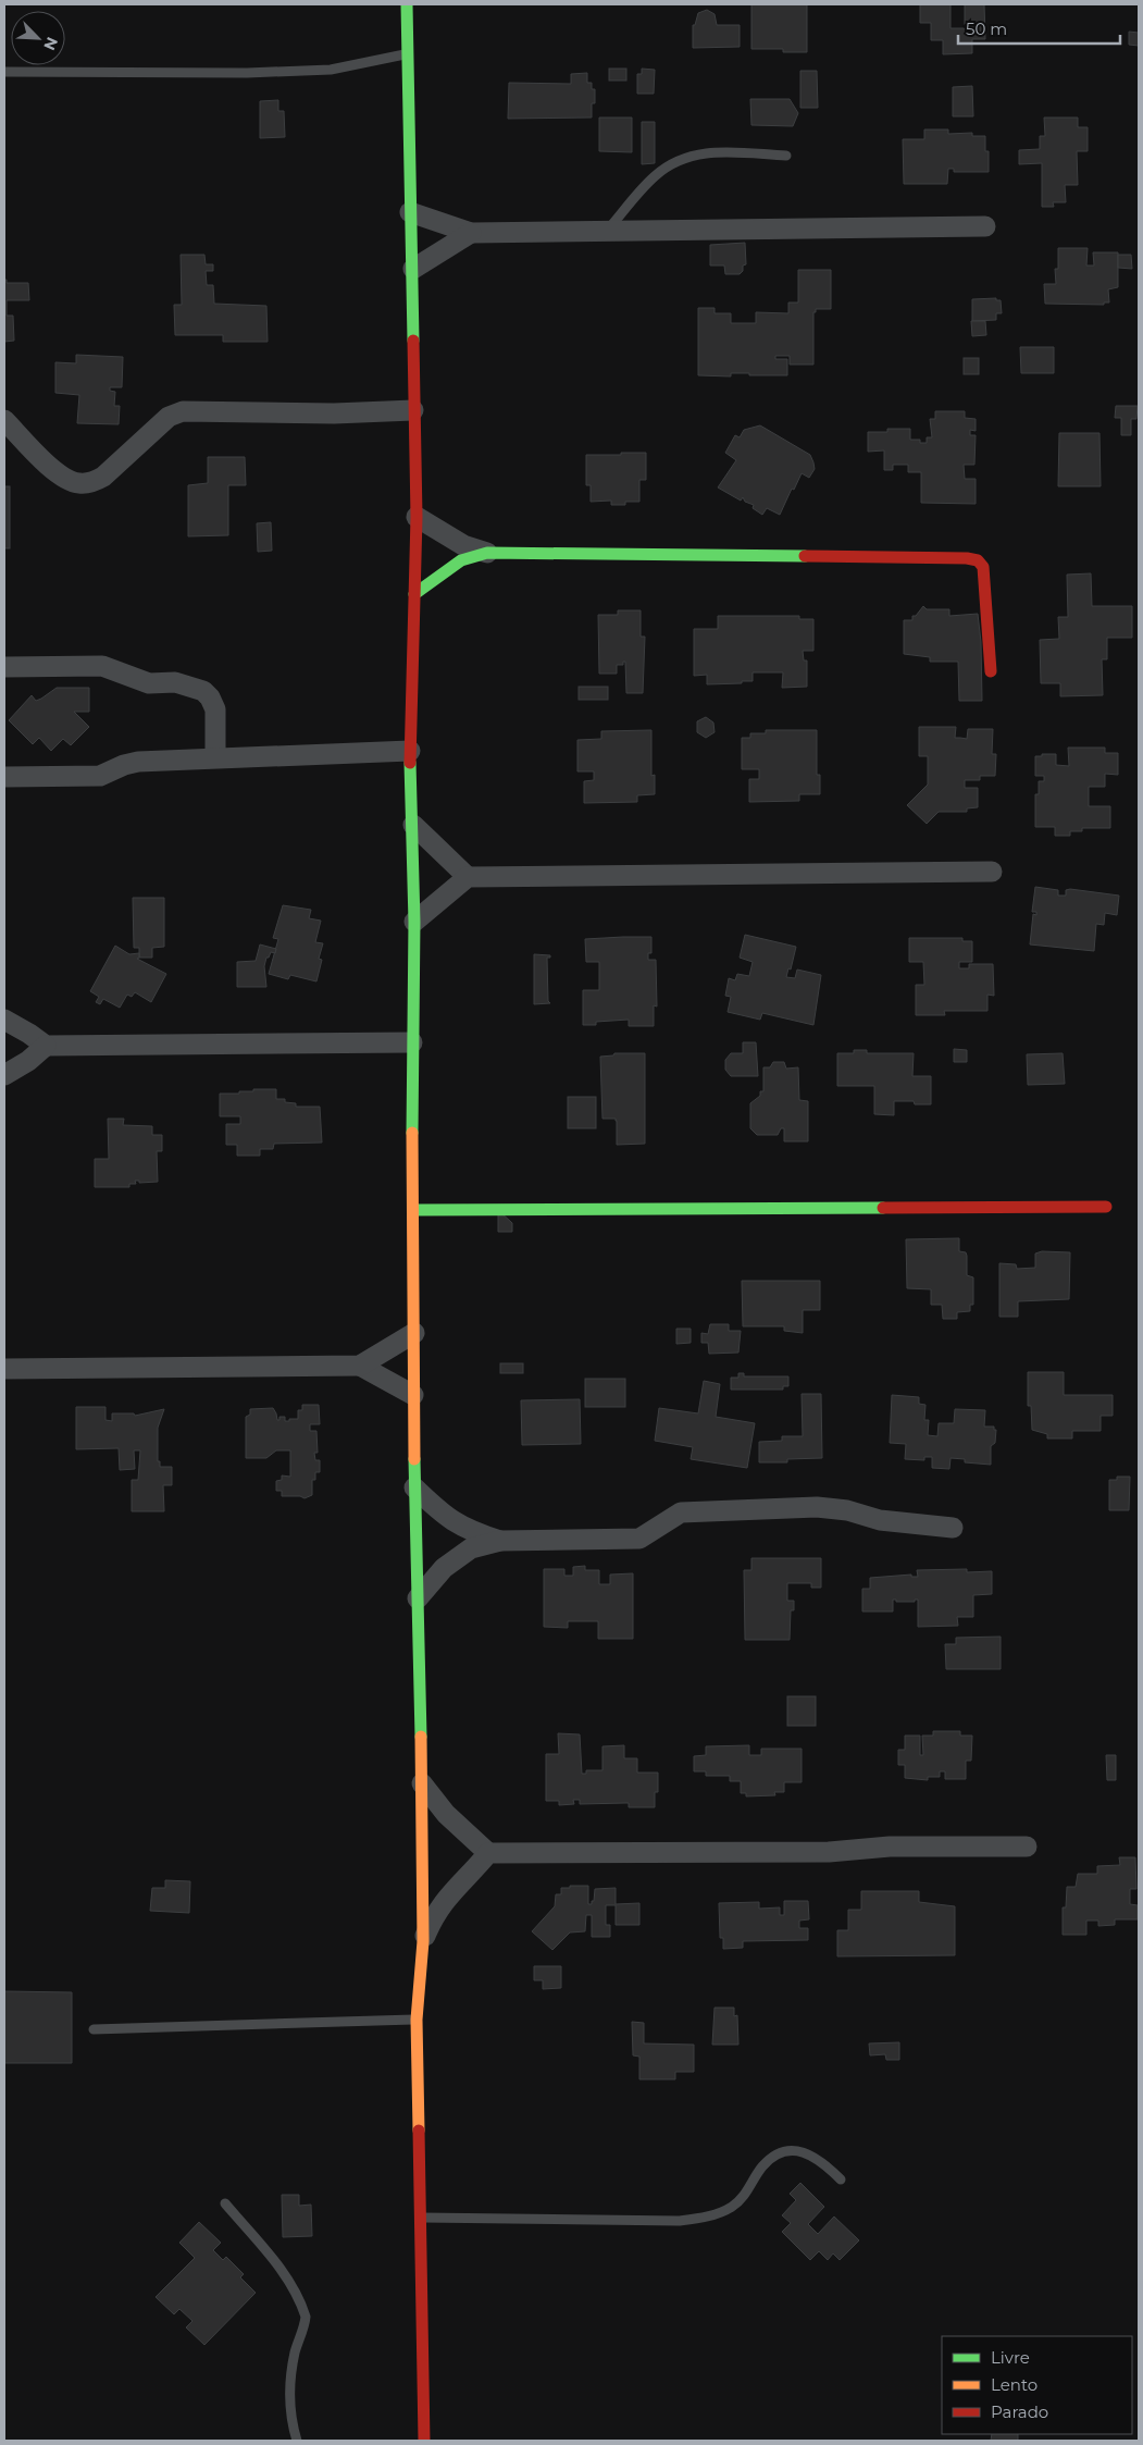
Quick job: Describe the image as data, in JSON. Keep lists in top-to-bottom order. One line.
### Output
{"legend":["Livre","Lento","Parado"],"scale_bar":"50 m","north":"bottom right"}
